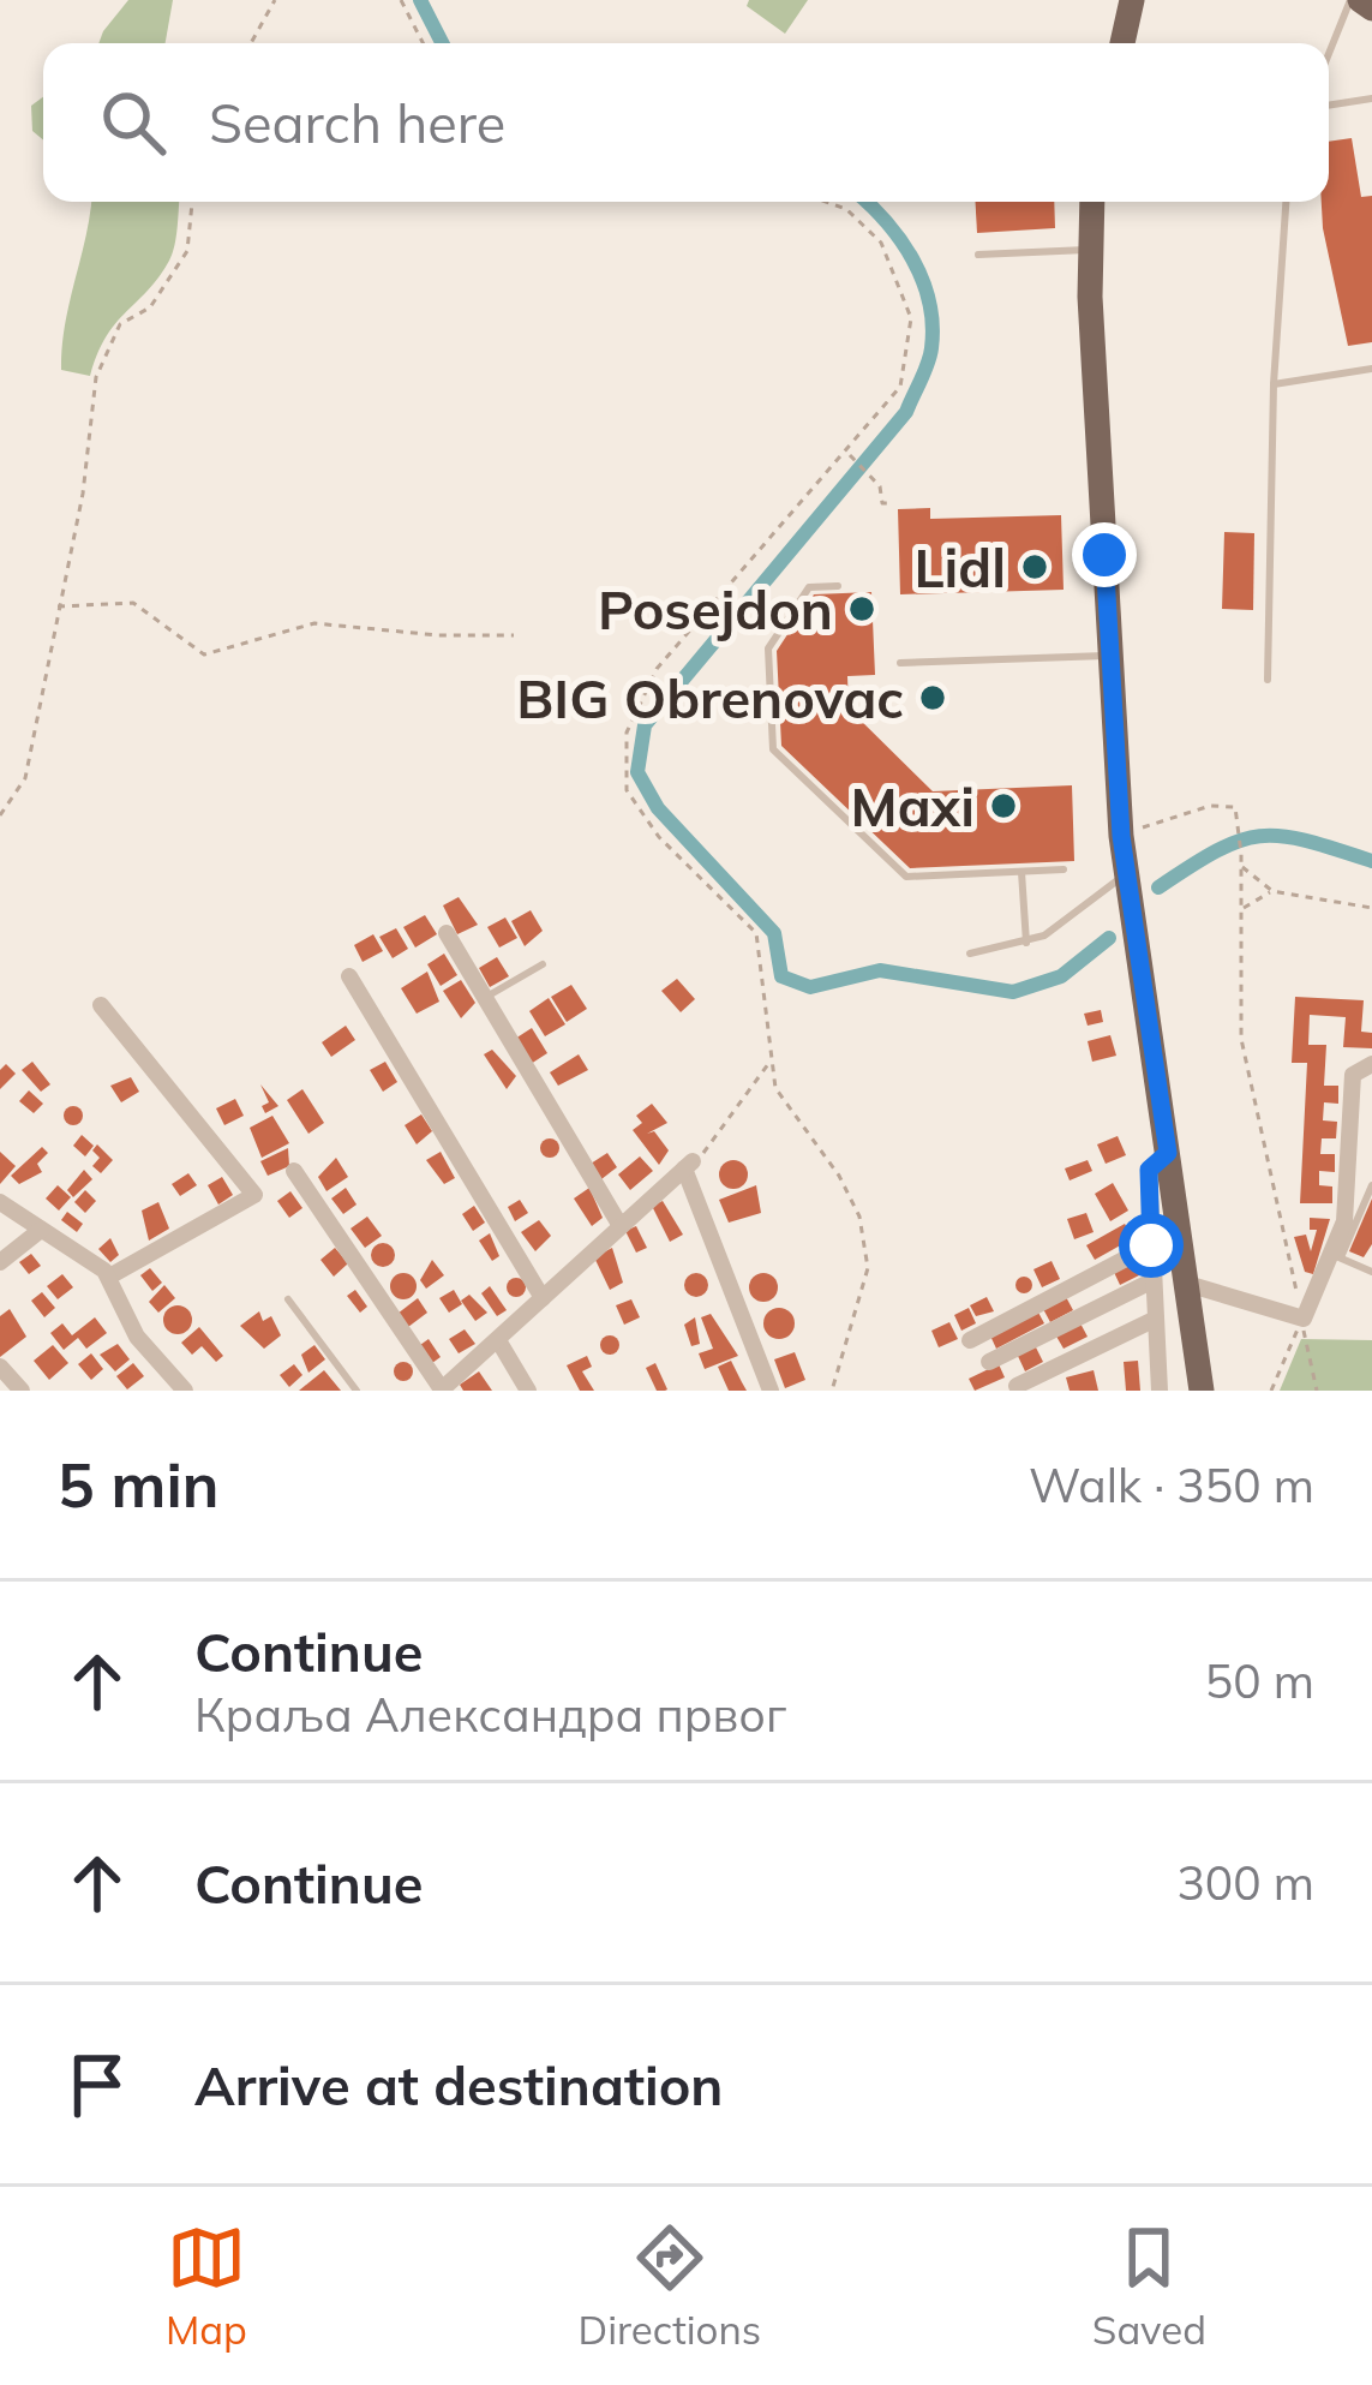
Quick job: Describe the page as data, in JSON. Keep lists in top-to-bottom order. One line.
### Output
{"places":["Lidl","Posejdon","BIG Obrenovac","Maxi"],"page":{"search":"Search here","heading":["5 min","Walk · 350 m"],"list":[["Continue","Краља Александра првог","50 m"],["Continue","300 m"],"Arrive at destination"],"nav":["Map","Directions","Saved"]}}
